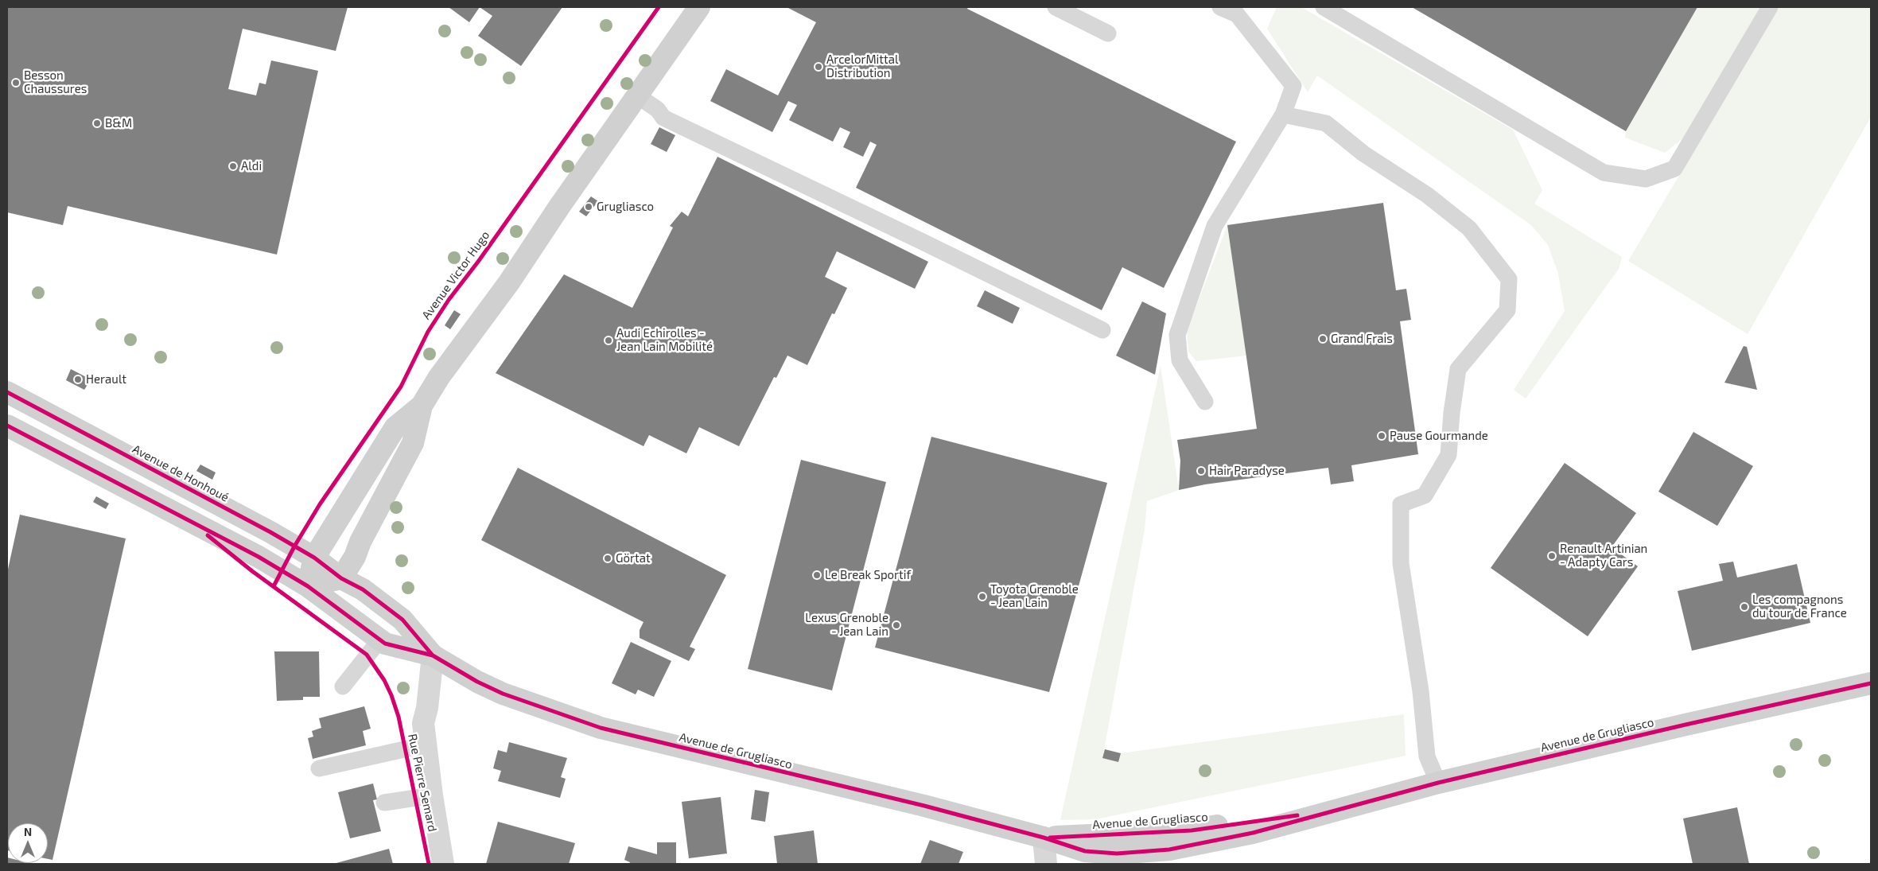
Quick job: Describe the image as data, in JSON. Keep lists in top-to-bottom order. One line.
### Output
{"streets":{"main road":["Avenue de Honhoué","Avenue de Grugliasco"],"street":["Rue Pierre Semard"],"cycle path":["Avenue Victor Hugo"]},"crossings":[["Avenue de Honhoué","Avenue de Grugliasco"],["Avenue de Grugliasco","Rue Pierre Semard"]],"places":["ArcelorMittal Distribution","Besson Chaussures","B&M","Aldi","Grugliasco","Grand Frais","Audi Echirolles - Jean Lain Mobilité","Herault","Pause Gourmande","Hair Paradyse","Renault Artinian - Adapty Cars","Görtat","Le Break Sportif","Toyota Grenoble - Jean Lain","Les compagnons du tour de France","Lexus Grenoble - Jean Lain"],"north":"top"}
